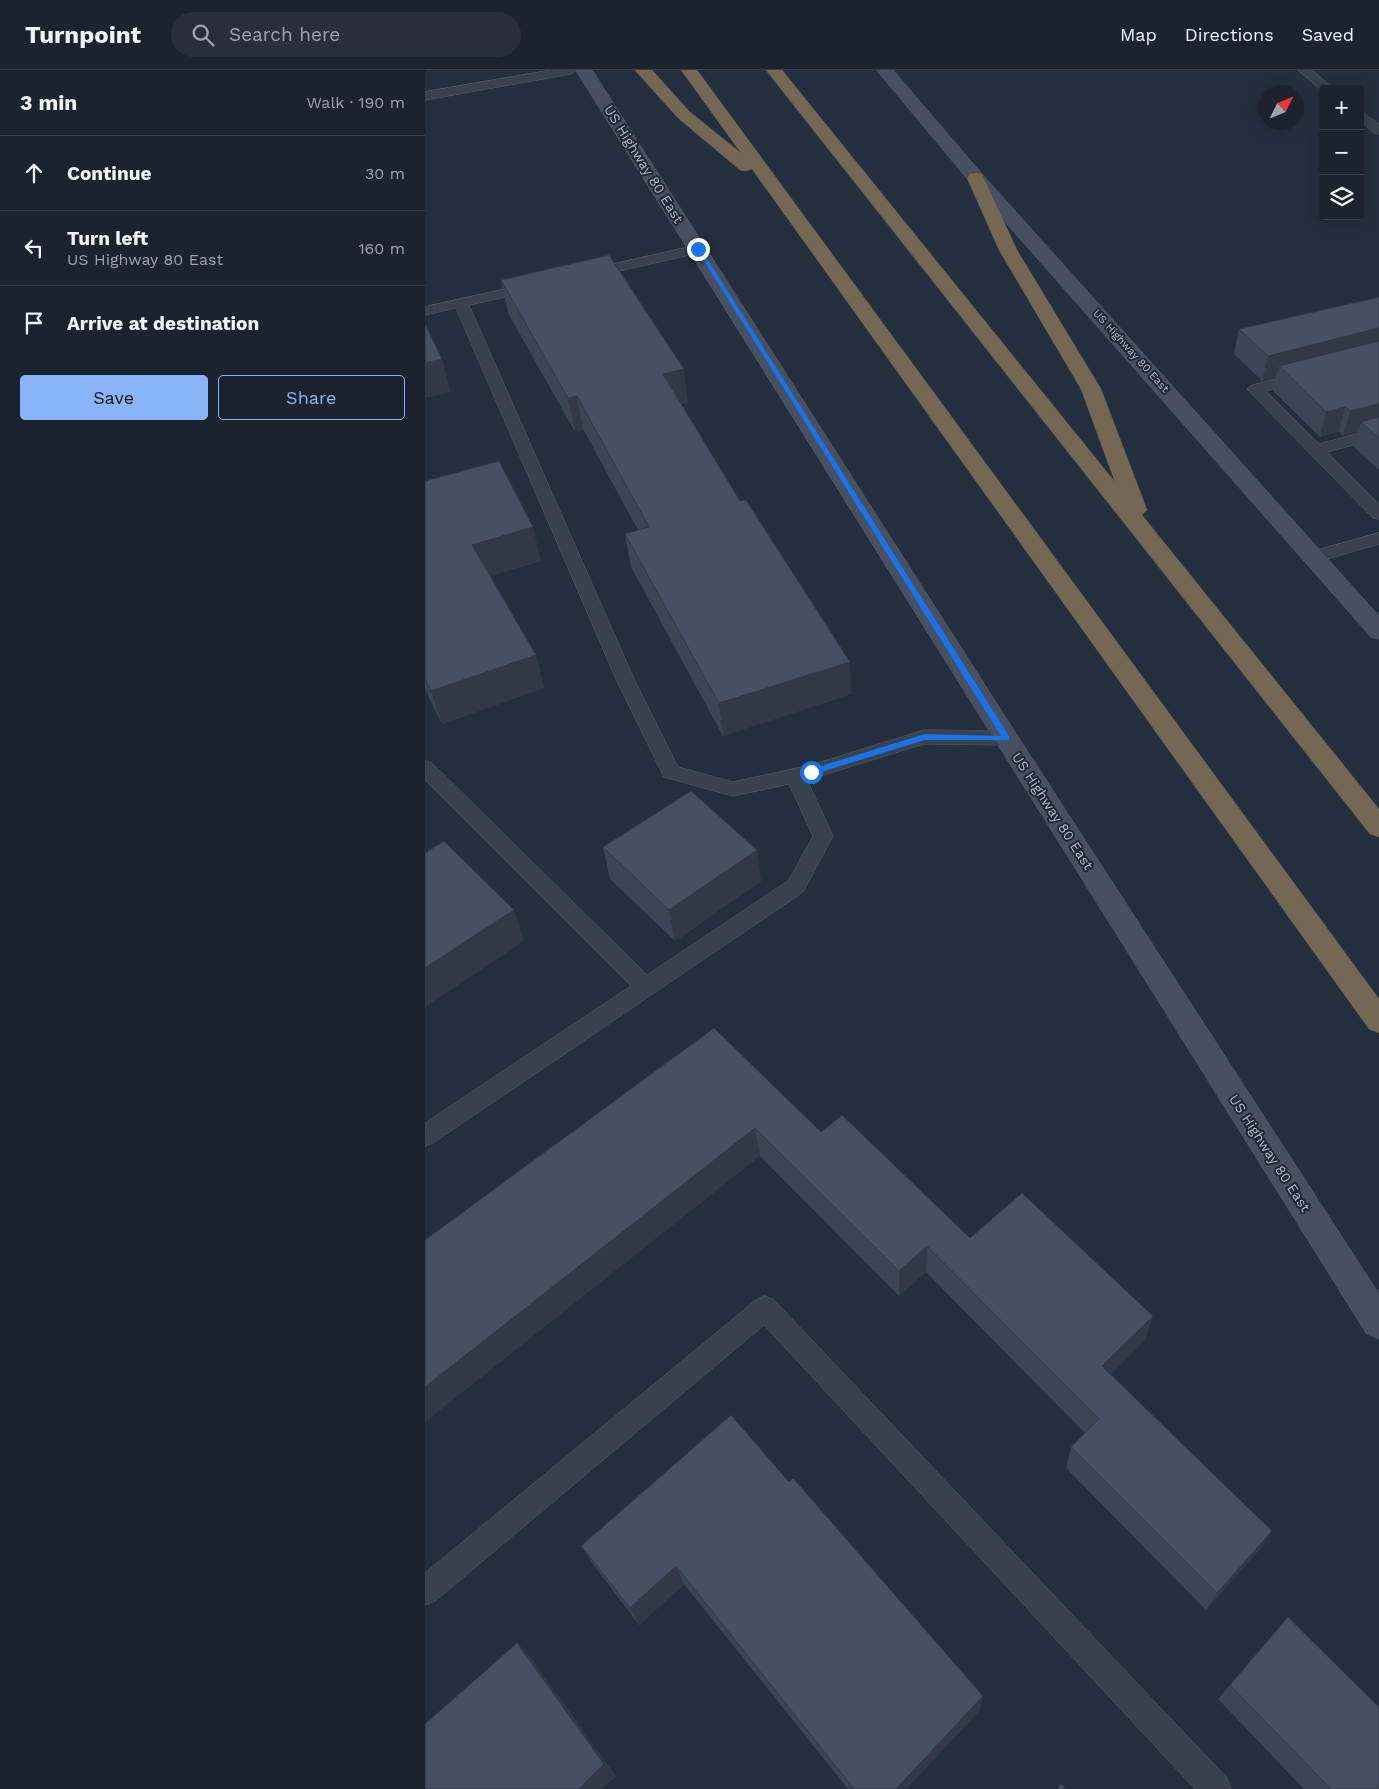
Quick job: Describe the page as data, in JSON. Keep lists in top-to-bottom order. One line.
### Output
{"streets":{"main road":["US Highway 80 East"]},"north":"top right","page":{"header":"Turnpoint","search":"Search here","nav":["Map","Directions","Saved"],"heading":["3 min","Walk · 190 m"],"map_buttons":["+","−"],"list":[["Continue","30 m"],["Turn left","US Highway 80 East","160 m"],"Arrive at destination"],"buttons":["Save","Share"]}}
